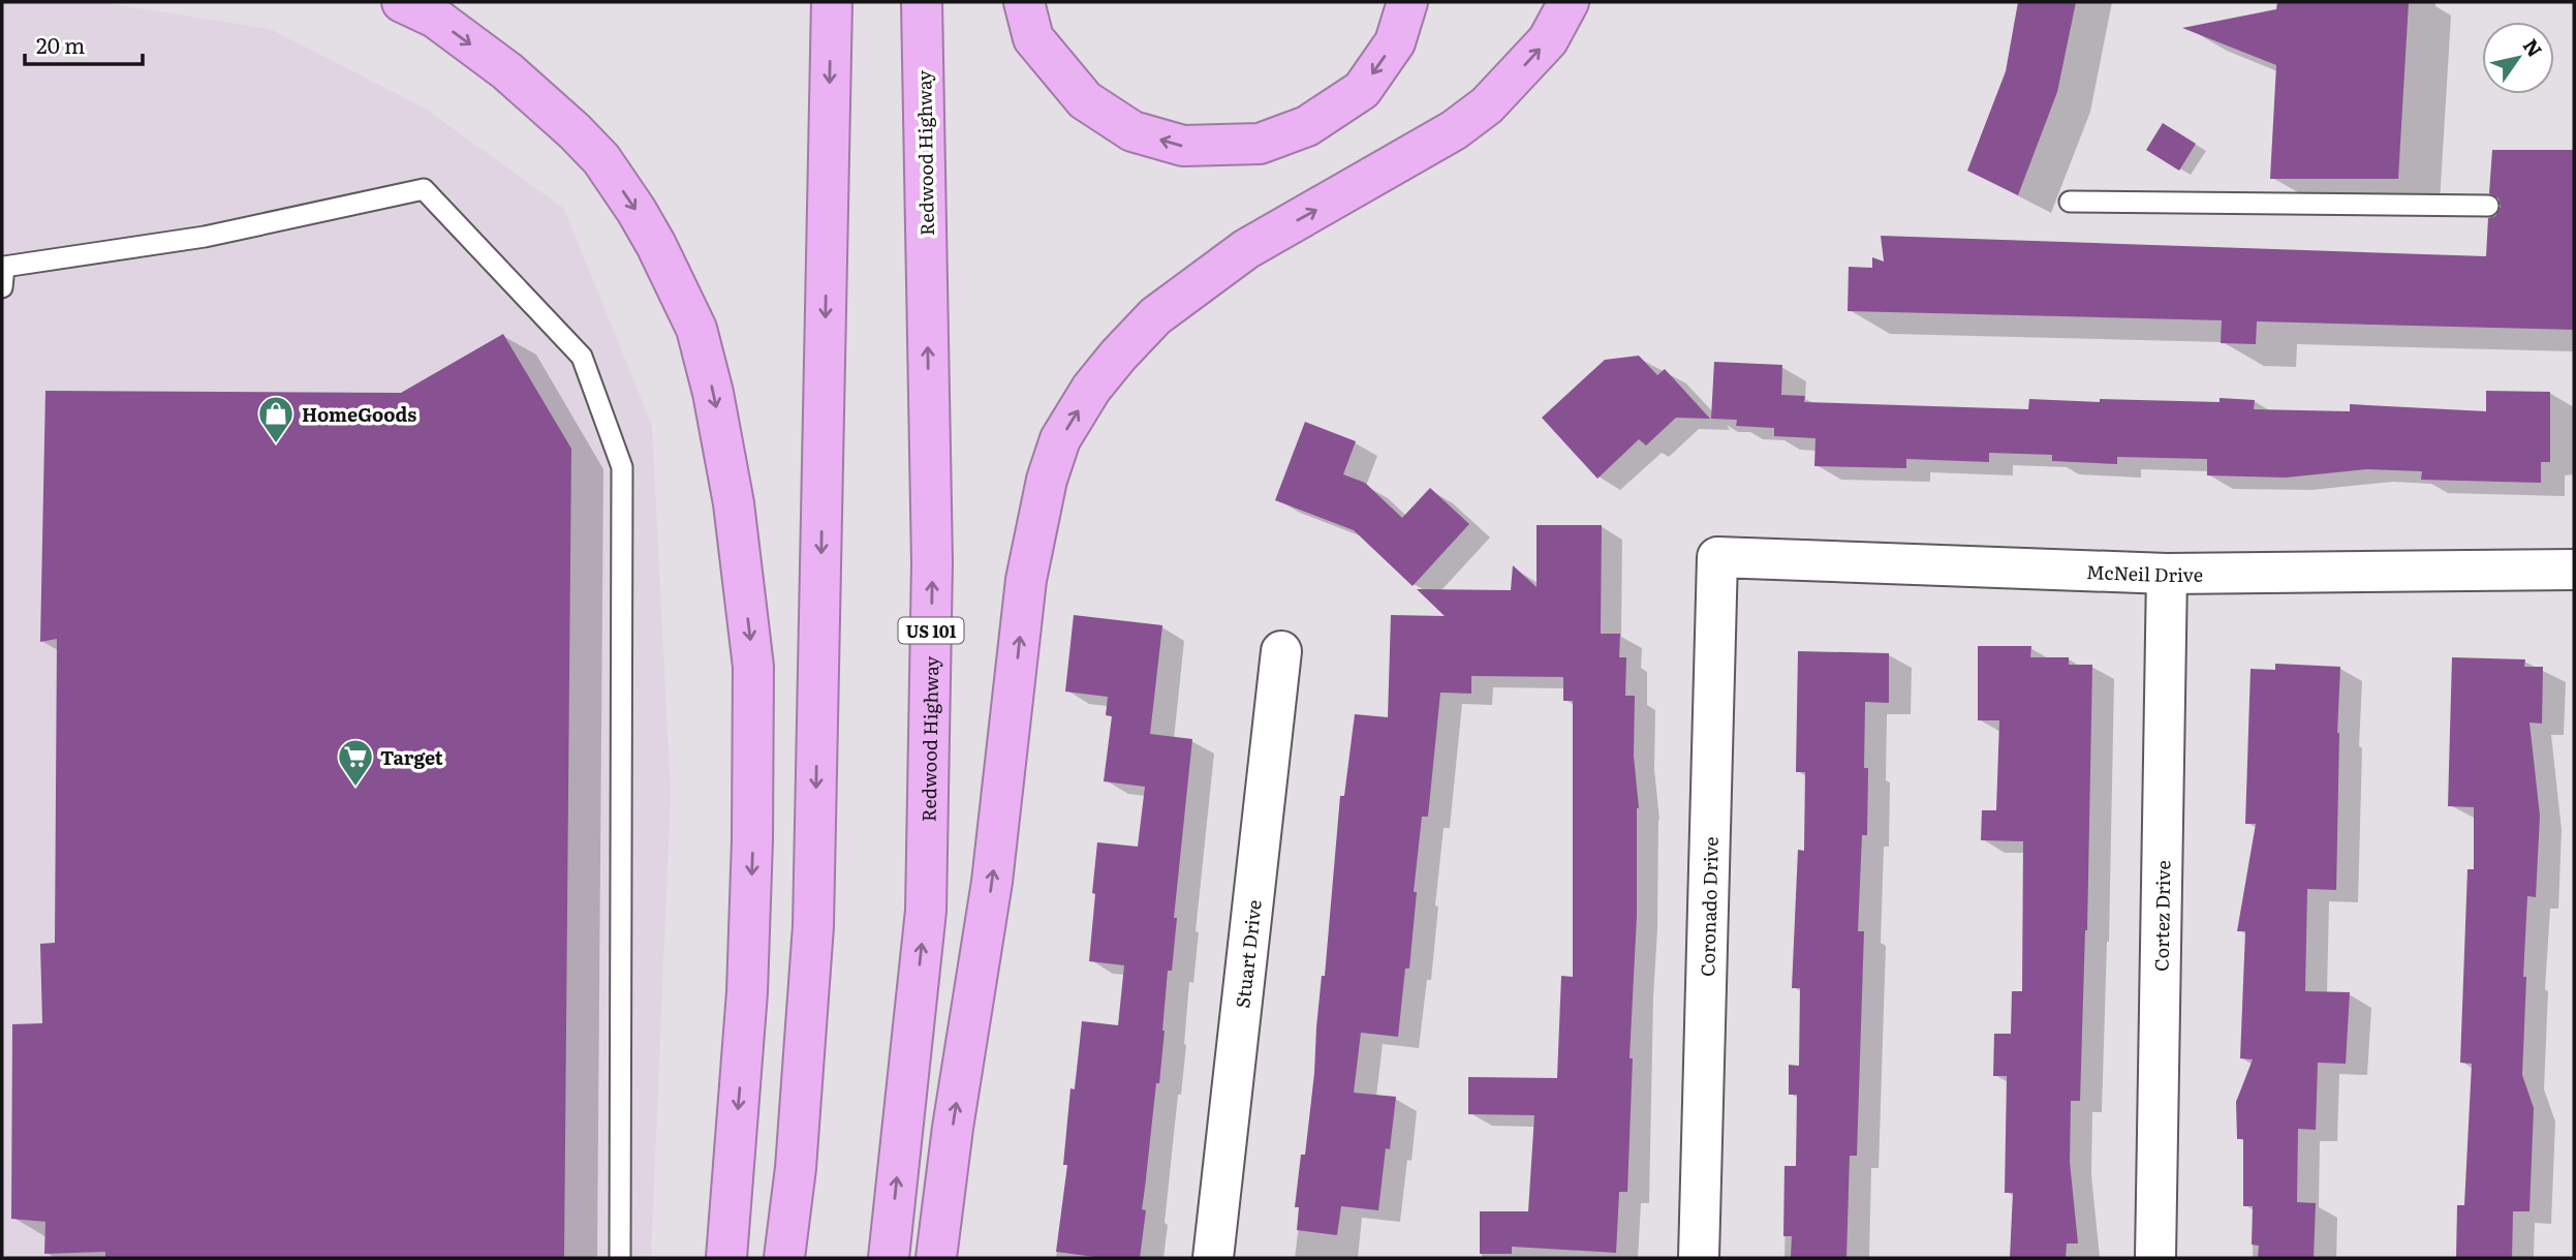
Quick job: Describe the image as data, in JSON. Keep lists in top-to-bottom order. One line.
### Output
{"streets":{"highway":["Redwood Highway","US 101"],"street":["McNeil Drive","Coronado Drive","Cortez Drive","Stuart Drive"]},"crossings":[["McNeil Drive","Coronado Drive"],["McNeil Drive","Cortez Drive"]],"places":{"shop":["HomeGoods"],"supermarket":["Target"]},"scale_bar":"20 m","north":"top right"}
